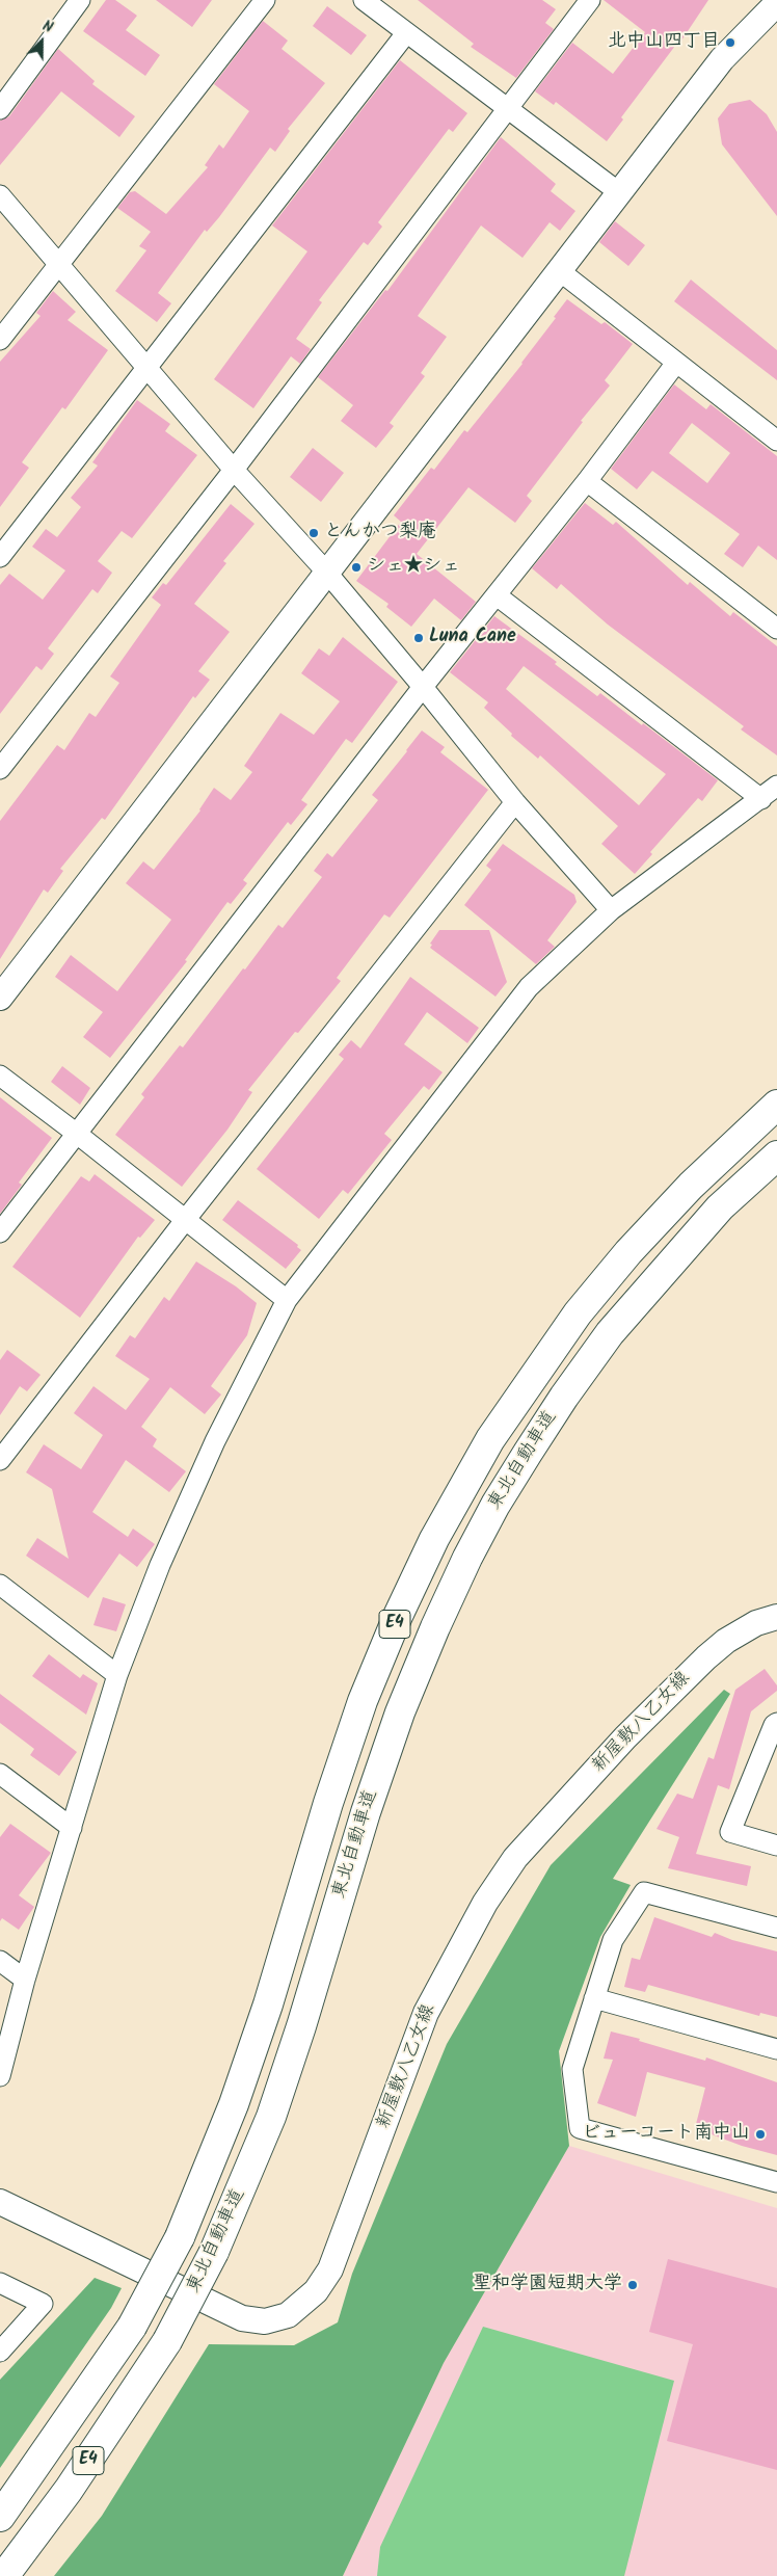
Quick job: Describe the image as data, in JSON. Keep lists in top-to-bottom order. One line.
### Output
{"streets":{"highway":["東北自動車道","E4"],"street":["新屋敷八乙女線"]},"places":["北中山四丁目","とんかつ梨庵","シェ★シェ","Luna Cane","ビューコート南中山","聖和学園短期大学"],"north":"top right"}
